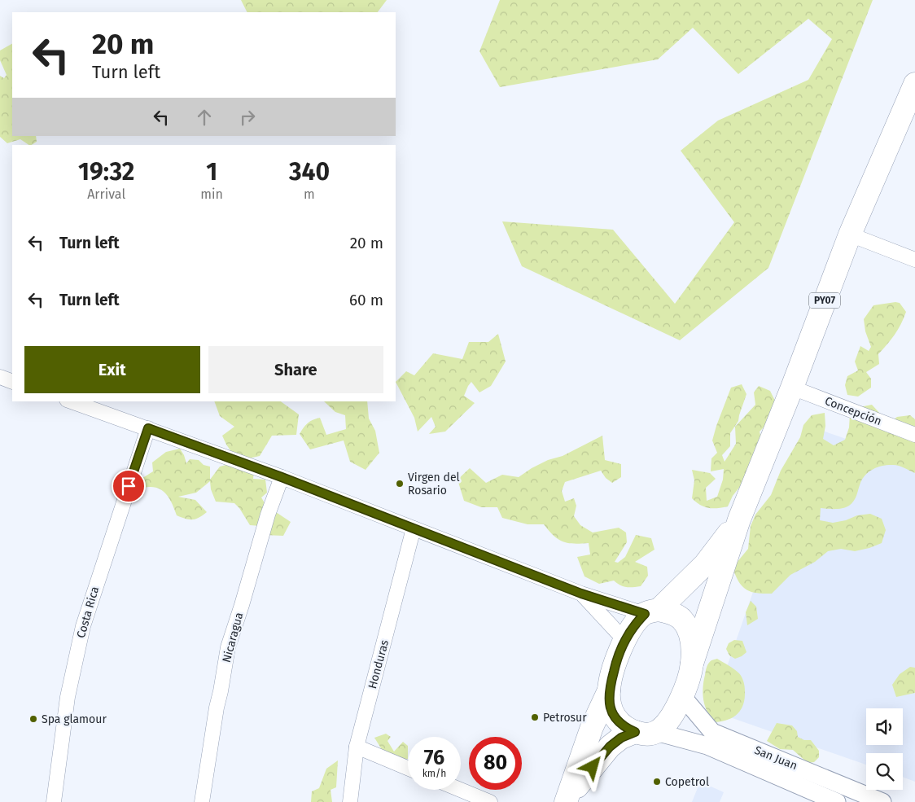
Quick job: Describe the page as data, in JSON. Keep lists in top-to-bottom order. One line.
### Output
{"streets":{"highway":["PY07"],"street":["Concepción","Costa Rica","Nicaragua","Honduras","San Juan"]},"crossings":[["PY07","Concepción"],["PY07","San Juan"]],"places":["Virgen del Rosario","Petrosur","Spa glamour","Copetrol"],"page":{"turn":["20 m","Turn left"],"eta":["19:32","Arrival","1","min","340","m"],"list":[{"name":"Turn left","value":"20 m"},{"name":"Turn left","value":"60 m"}],"buttons":["Exit","Share"],"speed":"76 km/h","limit":"80"}}
